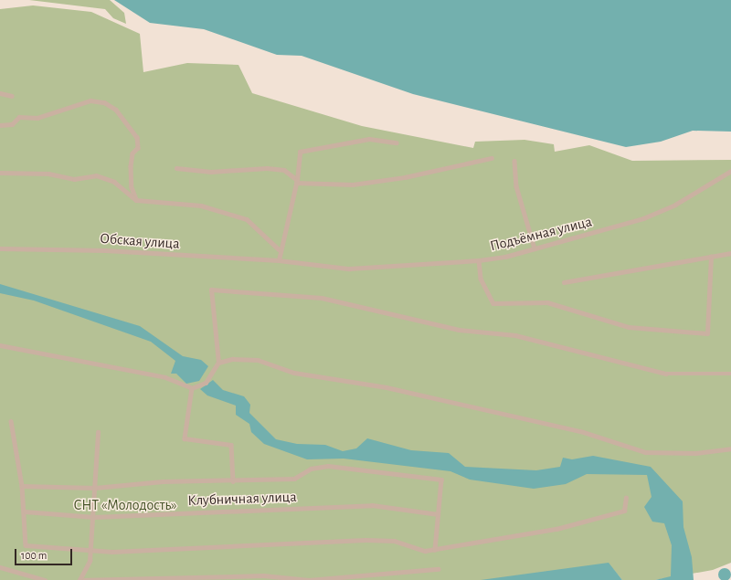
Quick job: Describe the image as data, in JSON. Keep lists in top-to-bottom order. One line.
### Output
{"streets":{"street":["Подъёмная улица","Обская улица","Клубничная улица"]},"crossings":[["Подъёмная улица","Обская улица"]],"parks":["СНТ «Молодость»"],"scale_bar":"100 m"}
